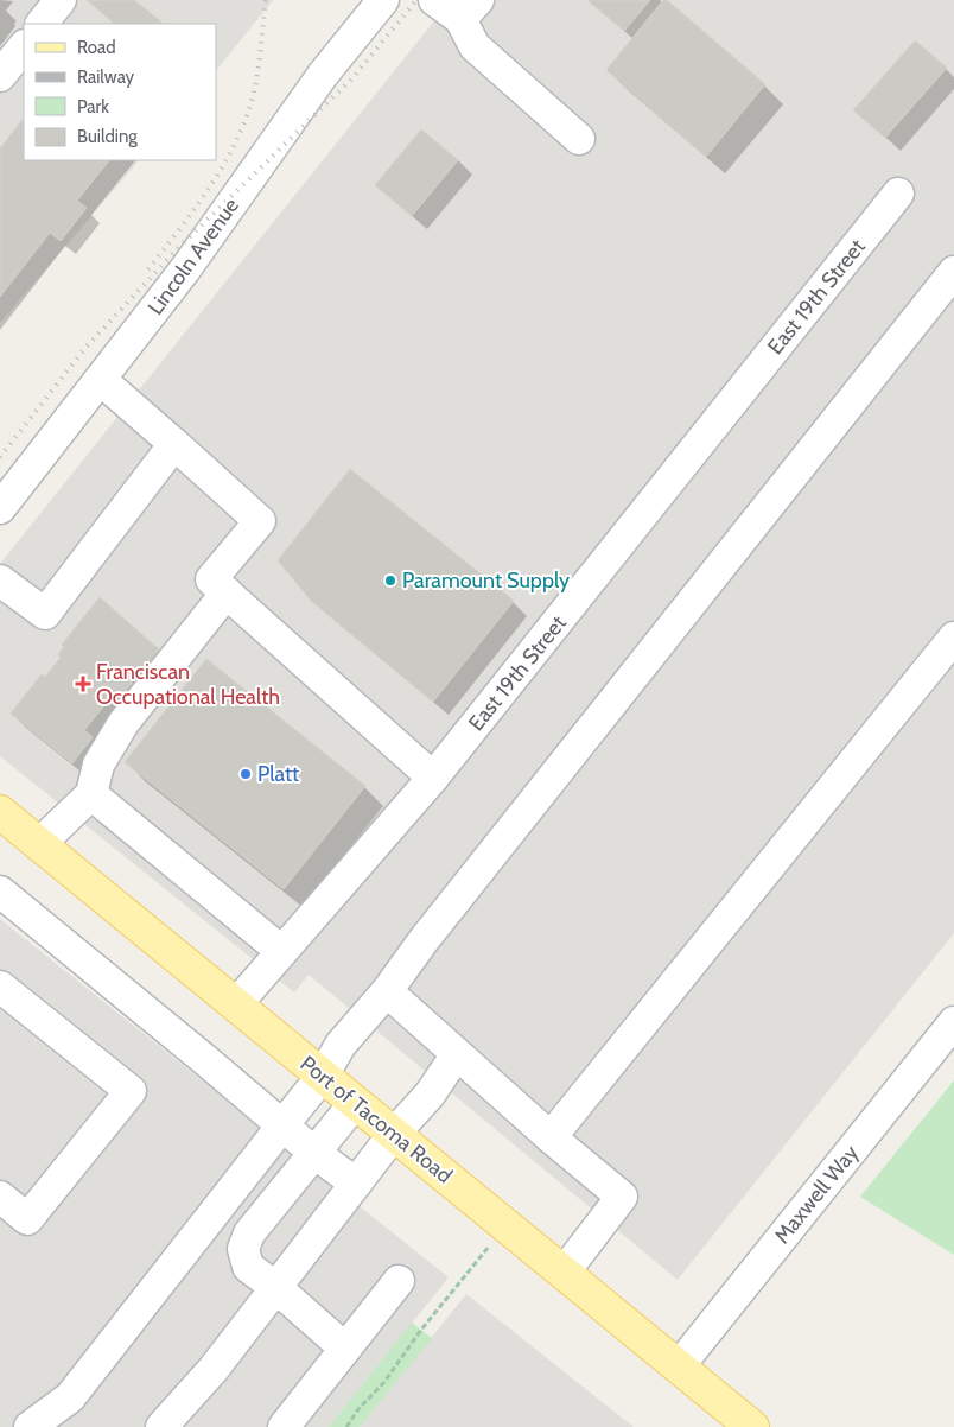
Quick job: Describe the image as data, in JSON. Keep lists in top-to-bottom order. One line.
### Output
{"streets":{"main road":["Port of Tacoma Road"],"street":["Lincoln Avenue","East 19th Street","Maxwell Way"]},"crossings":[["East 19th Street","Port of Tacoma Road"],["Port of Tacoma Road","Maxwell Way"]],"places":{"other":["Paramount Supply","Platt"],"health":["Franciscan Occupational Health"]},"legend":["Road","Railway","Park","Building"]}
